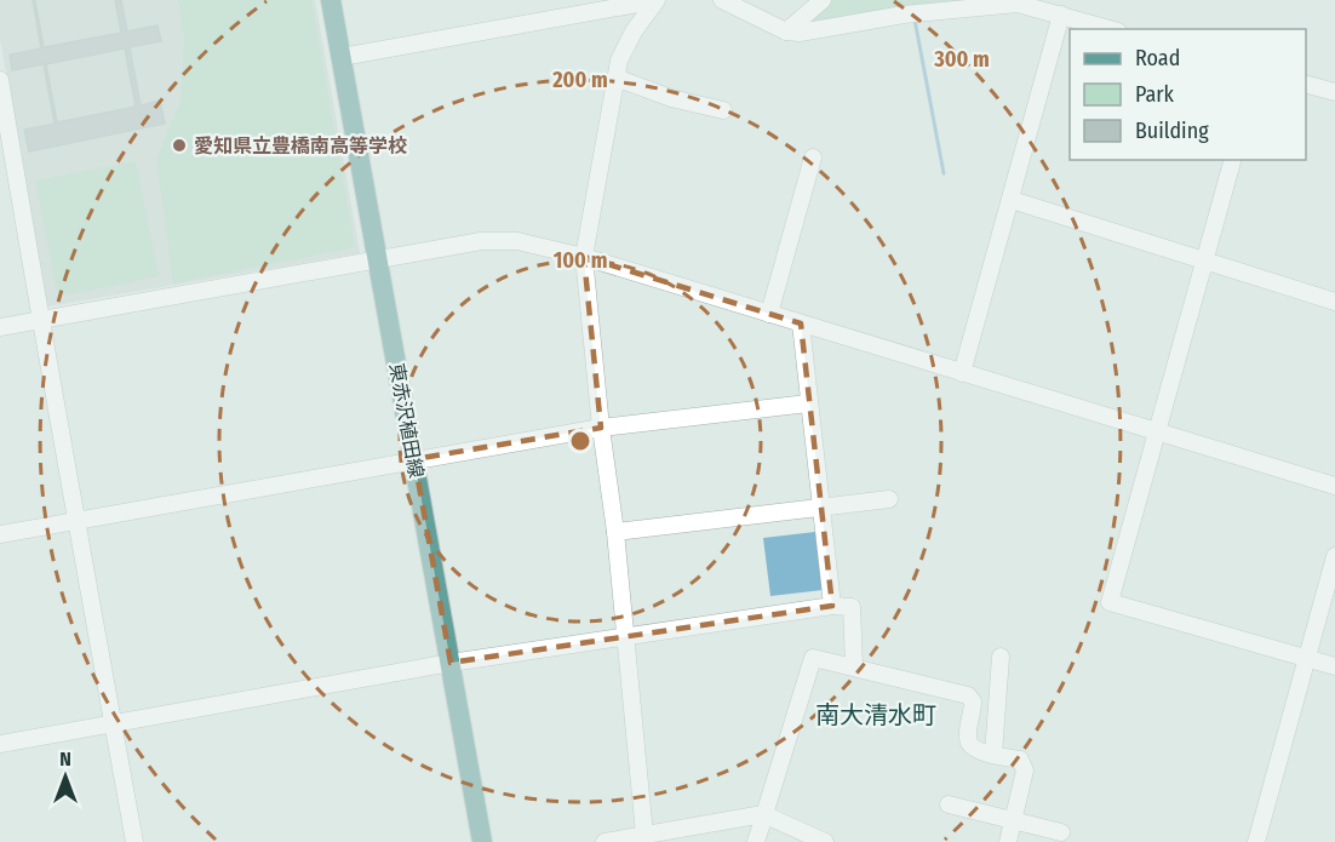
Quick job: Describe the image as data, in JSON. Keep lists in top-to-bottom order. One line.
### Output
{"streets":{"main road":["東赤沢植田線"]},"districts":["南大清水町"],"places":["愛知県立豊橋南高等学校"],"legend":["Road","Park","Building"],"north":"top","rings":["300 m","200 m","100 m"]}
